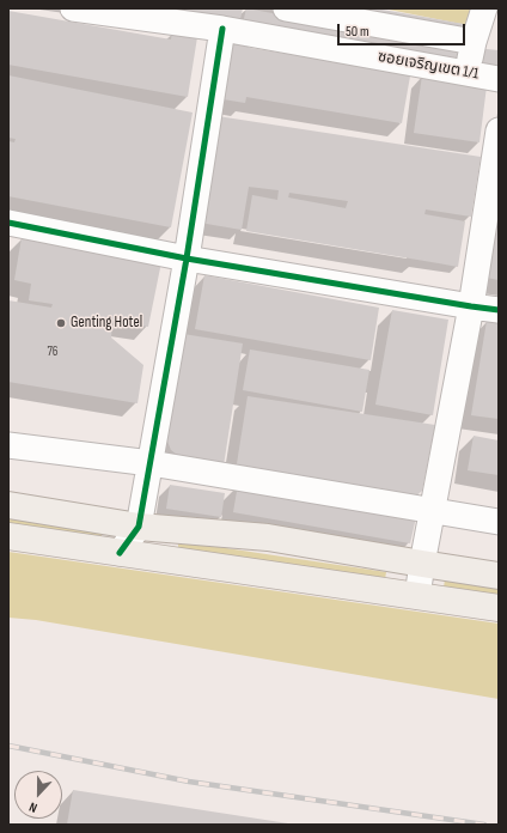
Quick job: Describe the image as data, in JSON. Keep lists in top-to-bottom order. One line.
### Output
{"streets":{"street":["ซอยเจริญเขต 1/1"]},"places":["Genting Hotel"],"house_numbers":["76"],"scale_bar":"50 m","north":"bottom"}
